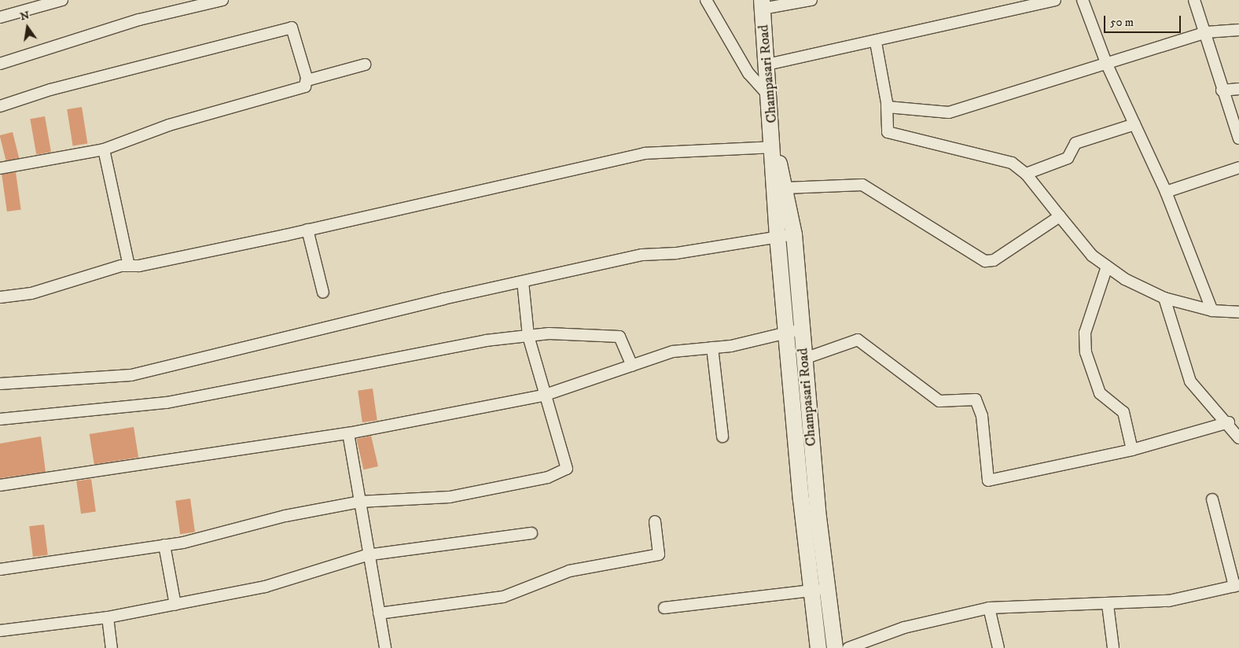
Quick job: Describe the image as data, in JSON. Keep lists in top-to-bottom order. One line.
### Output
{"streets":{"main road":["Champasari Road"]},"scale_bar":"50 m","north":"top"}
